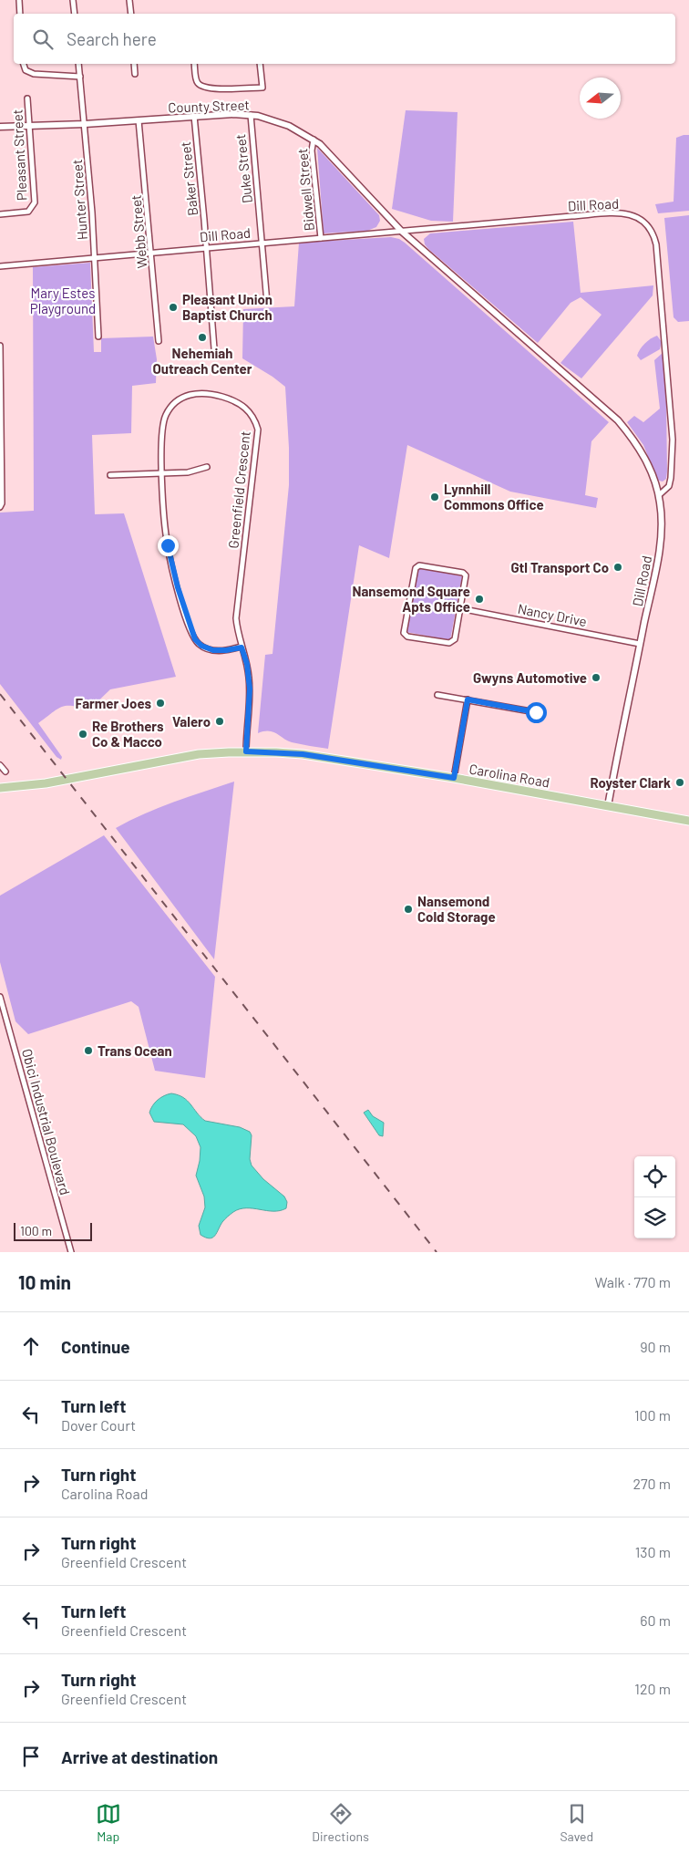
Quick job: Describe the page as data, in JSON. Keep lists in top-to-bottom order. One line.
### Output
{"streets":{"main road":["Carolina Road"],"street":["County Street","Pleasant Street","Duke Street","Baker Street","Bidwell Street","Hunter Street","Dill Road","Webb Street","Greenfield Crescent","Nancy Drive","Obici Industrial Boulevard"]},"crossings":[["County Street","Pleasant Street"],["County Street","Duke Street"],["County Street","Baker Street"],["County Street","Bidwell Street"],["County Street","Hunter Street"],["County Street","Dill Road"],["County Street","Webb Street"],["Duke Street","Dill Road"],["Baker Street","Dill Road"],["Bidwell Street","Dill Road"],["Hunter Street","Dill Road"],["Dill Road","Webb Street"],["Dill Road","Nancy Drive"],["Dill Road","Carolina Road"],["Greenfield Crescent","Carolina Road"]],"parks":["Mary Estes Playground"],"places":["Pleasant Union Baptist Church","Nehemiah Outreach Center","Lynnhill Commons Office","Gtl Transport Co","Nansemond Square Apts Office","Gwyns Automotive","Farmer Joes","Valero","Re Brothers Co & Macco","Royster Clark","Nansemond Cold Storage","Trans Ocean"],"scale_bar":"100 m","north":"left","page":{"search":"Search here","scale":"100 m","heading":["10 min","Walk · 770 m"],"list":[["Continue","90 m"],["Turn left","Dover Court","100 m"],["Turn right","Carolina Road","270 m"],["Turn right","Greenfield Crescent","130 m"],["Turn left","Greenfield Crescent","60 m"],["Turn right","Greenfield Crescent","120 m"],"Arrive at destination"],"nav":["Map","Directions","Saved"]}}
